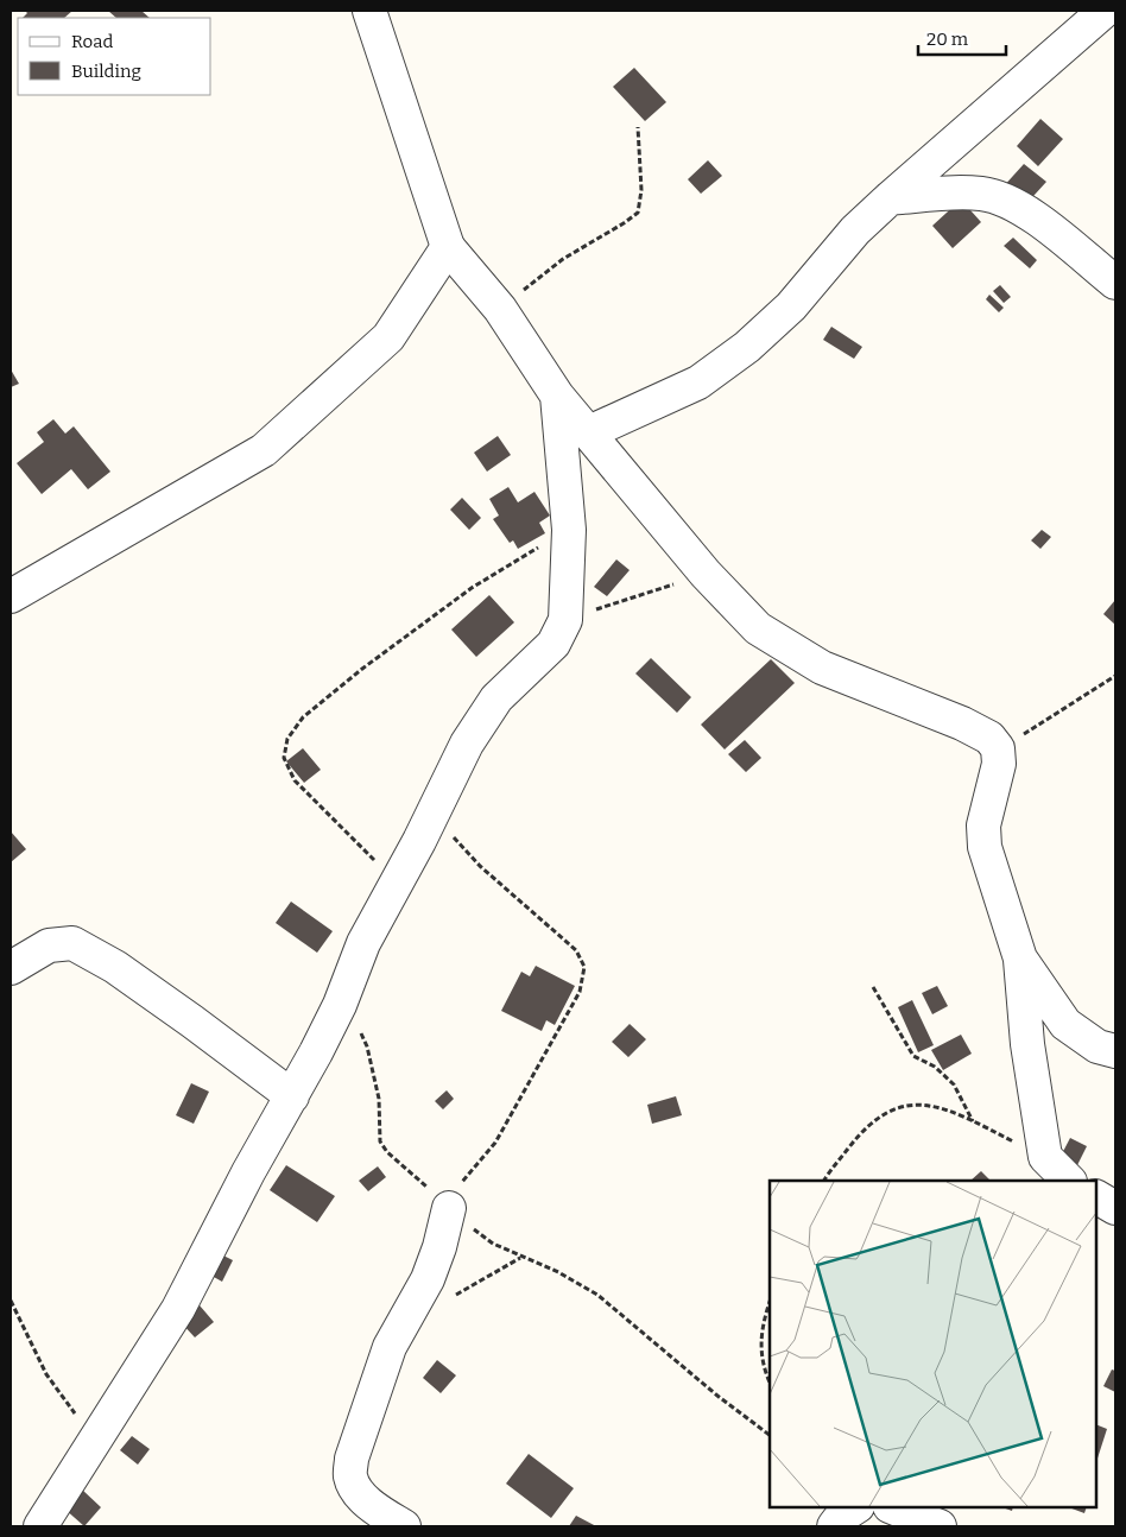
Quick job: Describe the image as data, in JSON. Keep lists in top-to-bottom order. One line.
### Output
{"legend":["Road","Building"],"scale_bar":"20 m"}
